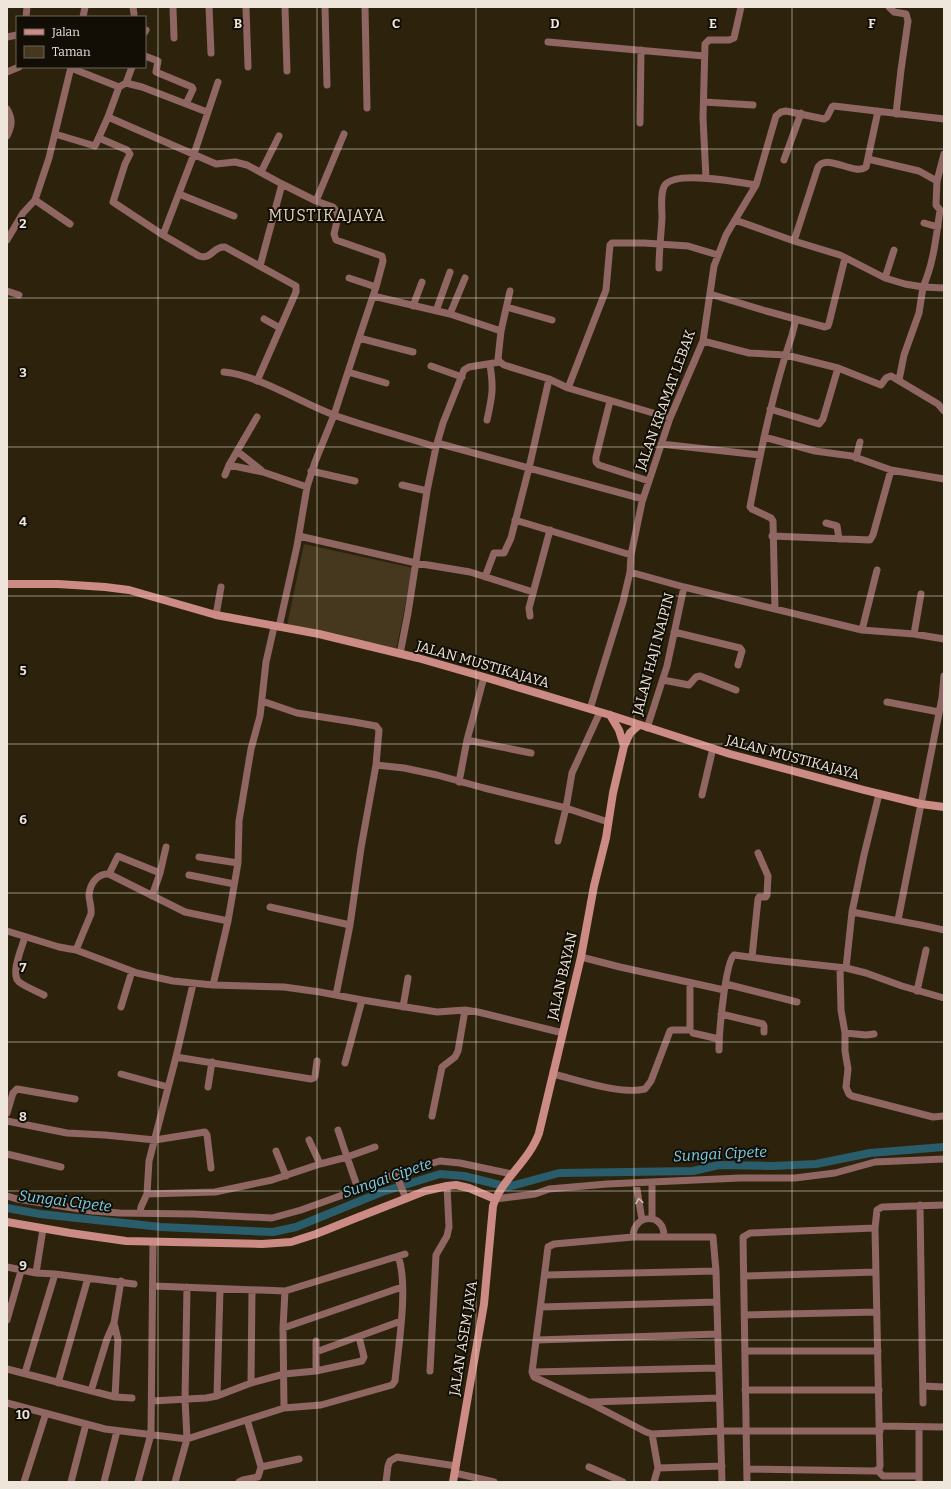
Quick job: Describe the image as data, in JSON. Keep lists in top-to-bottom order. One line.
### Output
{"streets":{"main road":["JALAN MUSTIKAJAYA","JALAN BAYAN","JALAN ASEM JAYA"],"street":["JALAN KRAMAT LEBAK","JALAN HAJI NAIPIN"]},"crossings":[["JALAN KRAMAT LEBAK","JALAN MUSTIKAJAYA"],["JALAN HAJI NAIPIN","JALAN MUSTIKAJAYA"],["JALAN HAJI NAIPIN","JALAN BAYAN"],["JALAN MUSTIKAJAYA","JALAN BAYAN"],["JALAN BAYAN","JALAN ASEM JAYA"]],"districts":["MUSTIKAJAYA"],"water":["Sungai Cipete"],"legend":["Jalan","Taman"],"grid":{"columns":["B","C","D","E","F"],"rows":["2","3","4","5","6","7","8","9","10"]}}
